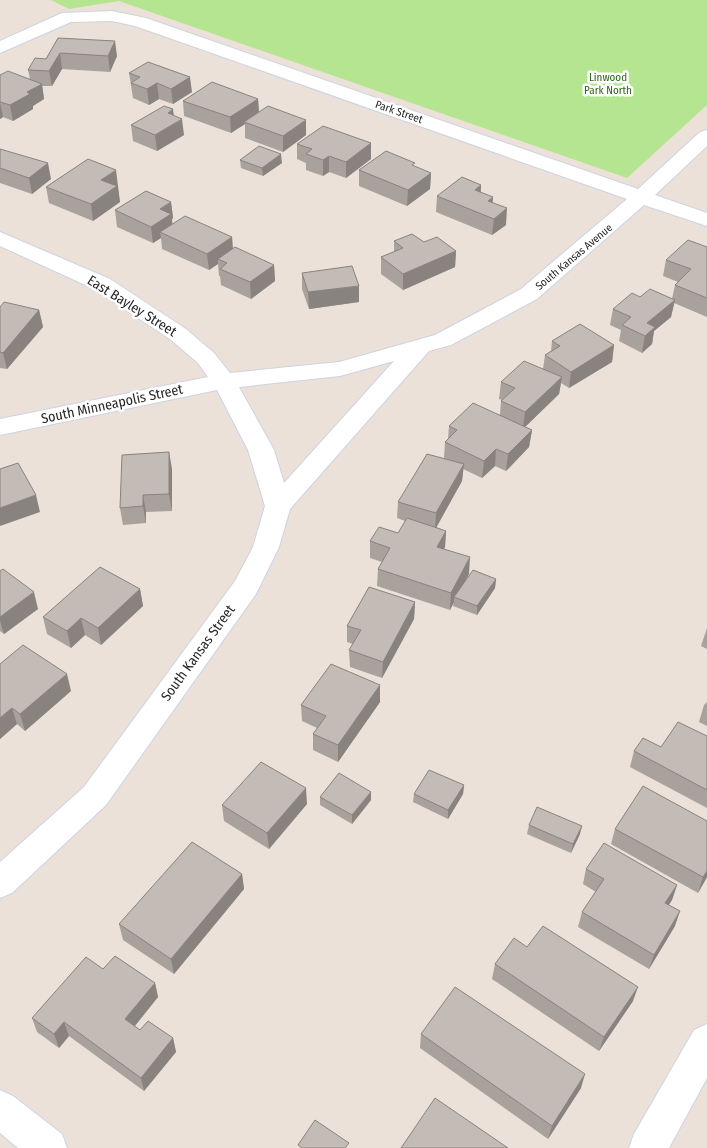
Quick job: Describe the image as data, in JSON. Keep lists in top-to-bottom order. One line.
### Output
{"streets":{"street":["Park Street","South Kansas Avenue","East Bayley Street","South Minneapolis Street","South Kansas Street"]},"crossings":[["Park Street","South Kansas Avenue"],["South Kansas Avenue","East Bayley Street"],["South Kansas Avenue","South Minneapolis Street"],["South Kansas Avenue","South Kansas Street"],["East Bayley Street","South Minneapolis Street"]],"parks":["Linwood Park North"]}
